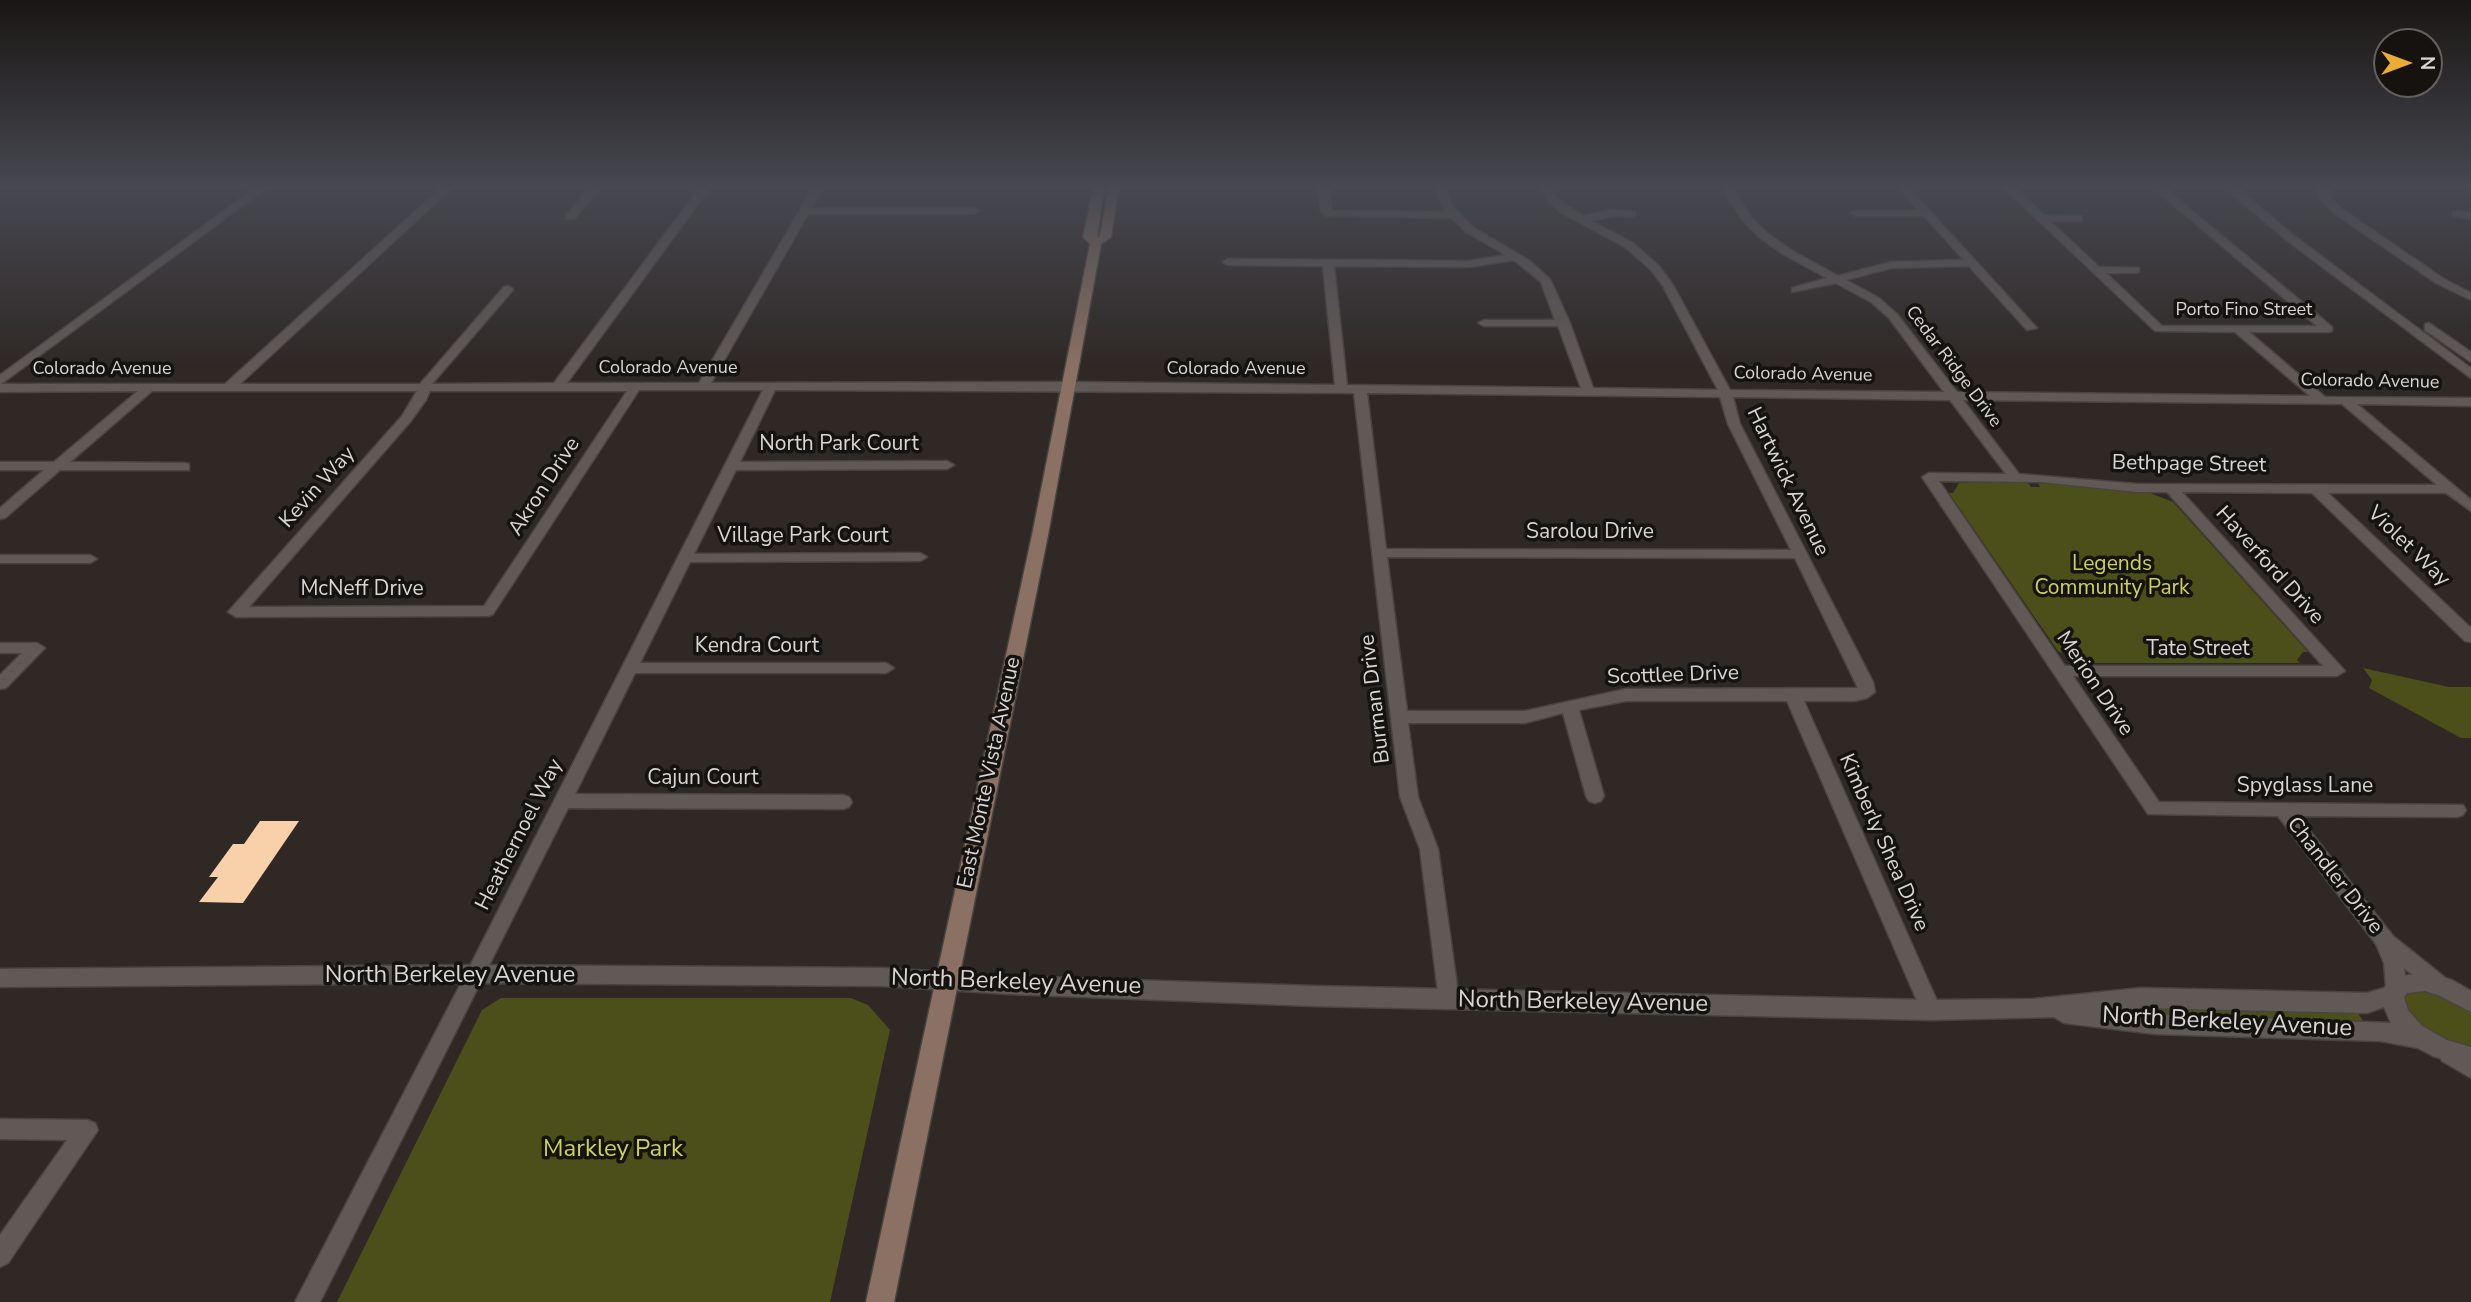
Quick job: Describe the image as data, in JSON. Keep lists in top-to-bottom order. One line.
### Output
{"streets":{"main road":["East Monte Vista Avenue"],"street":["Porto Fino Street","Cedar Ridge Drive","Colorado Avenue","North Park Court","Bethpage Street","Hartwick Avenue","Akron Drive","Kevin Way","Sarolou Drive","Village Park Court","Violet Way","Haverford Drive","McNeff Drive","Kendra Court","Tate Street","Scottlee Drive","Merion Drive","Burman Drive","Cajun Court","Spyglass Lane","Heathernoel Way","Kimberly Shea Drive","Chandler Drive","North Berkeley Avenue"]},"crossings":[["Cedar Ridge Drive","Colorado Avenue"],["Cedar Ridge Drive","Bethpage Street"],["Colorado Avenue","Hartwick Avenue"],["Colorado Avenue","Akron Drive"],["Colorado Avenue","Kevin Way"],["Colorado Avenue","Burman Drive"],["Colorado Avenue","East Monte Vista Avenue"],["Colorado Avenue","Heathernoel Way"],["North Park Court","Heathernoel Way"],["Bethpage Street","Violet Way"],["Bethpage Street","Haverford Drive"],["Bethpage Street","Merion Drive"],["Hartwick Avenue","Sarolou Drive"],["Hartwick Avenue","Scottlee Drive"],["Akron Drive","McNeff Drive"],["Kevin Way","McNeff Drive"],["Sarolou Drive","Burman Drive"],["Village Park Court","Heathernoel Way"],["Haverford Drive","Tate Street"],["Kendra Court","Heathernoel Way"],["Tate Street","Merion Drive"],["Scottlee Drive","Burman Drive"],["Scottlee Drive","Kimberly Shea Drive"],["Merion Drive","Spyglass Lane"],["Burman Drive","North Berkeley Avenue"],["East Monte Vista Avenue","North Berkeley Avenue"],["Cajun Court","Heathernoel Way"],["Spyglass Lane","Chandler Drive"],["Heathernoel Way","North Berkeley Avenue"],["Kimberly Shea Drive","North Berkeley Avenue"],["Chandler Drive","North Berkeley Avenue"]],"parks":["Legends Community Park","Markley Park"],"north":"right"}
